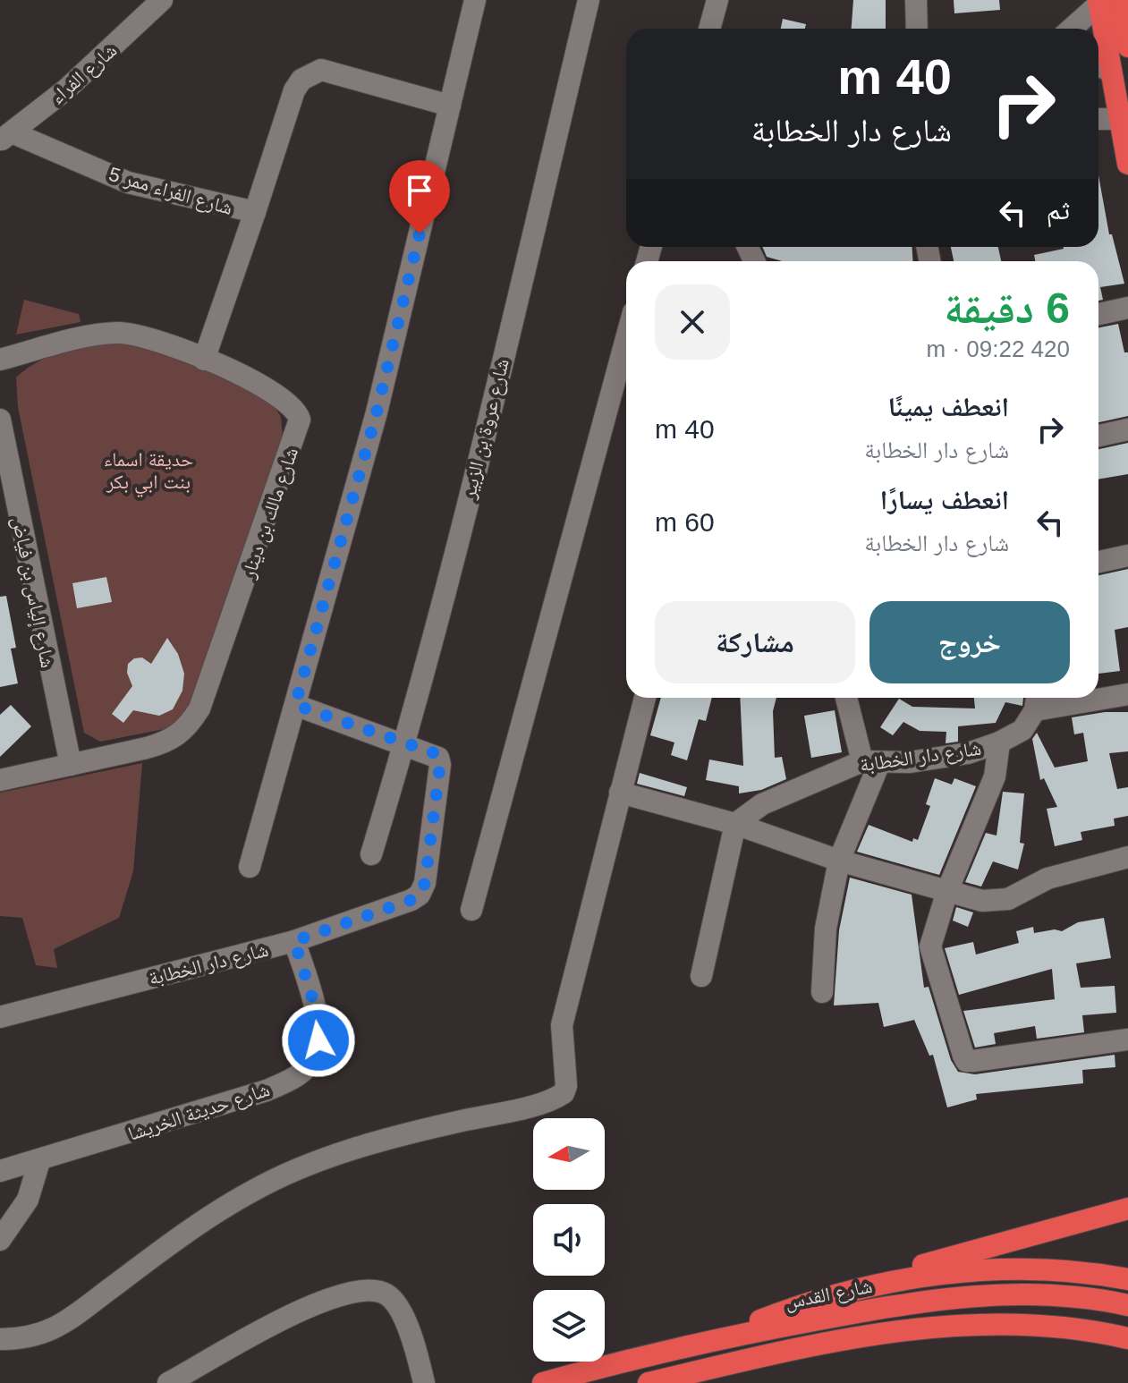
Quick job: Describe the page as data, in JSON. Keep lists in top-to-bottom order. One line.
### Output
{"streets":{"highway":["شارع القدس"],"street":["شارع الفراء","شارع الفراء ممر 5","شارع عروة بن الزبير","شارع مالك بن دينار","شارع إلياس بن فياض","شارع دار الخطابة","شارع حديثة الخريشا"]},"crossings":[["شارع الفراء","شارع الفراء ممر 5"],["شارع عروة بن الزبير","شارع دار الخطابة"],["شارع مالك بن دينار","شارع إلياس بن فياض"],["شارع دار الخطابة","شارع حديثة الخريشا"]],"parks":["حديقة اسماء بنت ابي بكر"],"north":"left","page":{"turn":["40 m","شارع دار الخطابة"],"then":"ثم","heading":["6 دقيقة","420 m · 09:22"],"list":[{"name":"انعطف يمينًا","note":"شارع دار الخطابة","value":"40 m"},{"name":"انعطف يسارًا","note":"شارع دار الخطابة","value":"60 m"}],"buttons":["خروج","مشاركة"]}}
